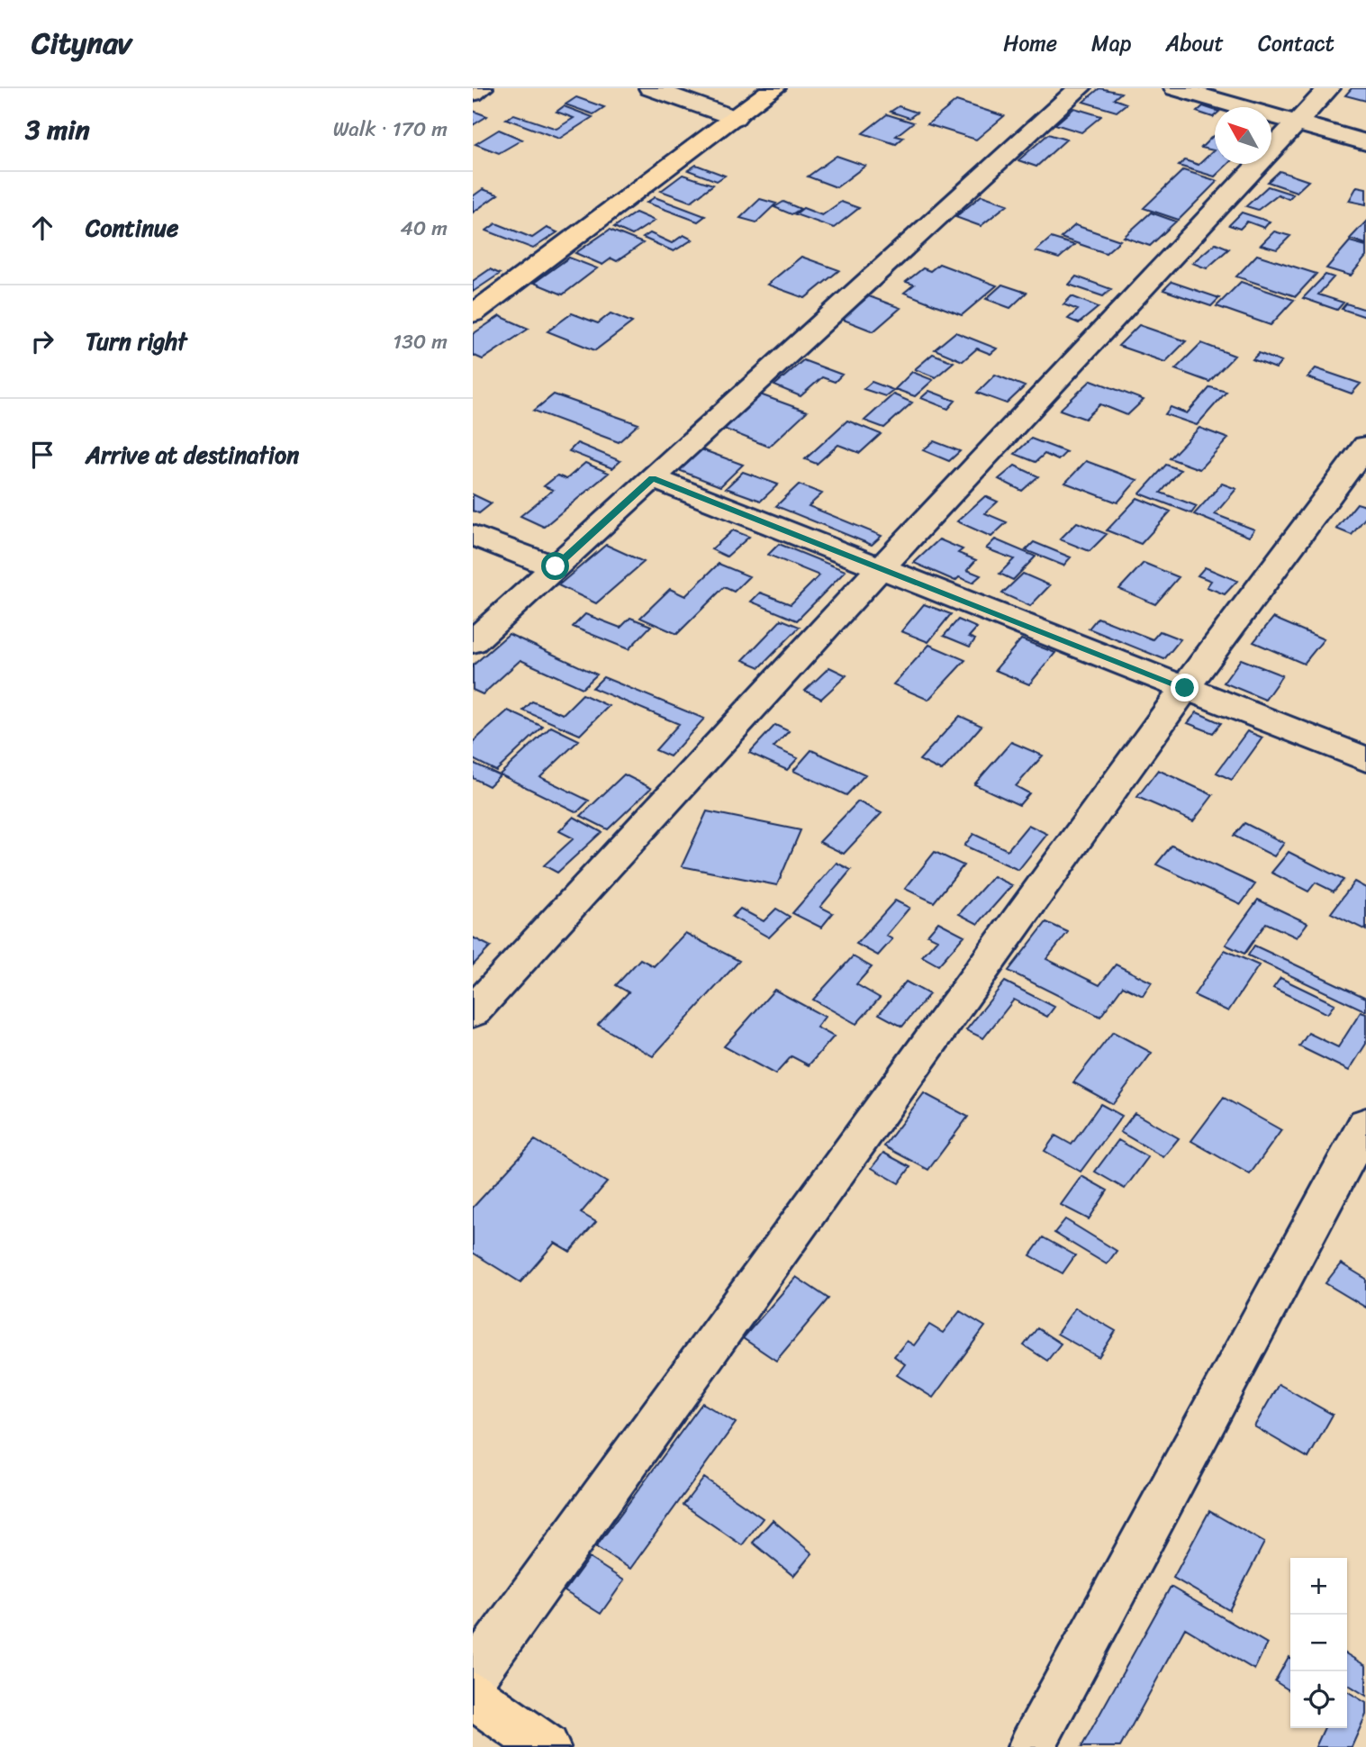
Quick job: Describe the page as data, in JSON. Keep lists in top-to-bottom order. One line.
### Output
{"north":"top left","page":{"header":"Citynav","nav":["Home","Map","About","Contact"],"heading":["3 min","Walk · 170 m"],"list":[["Continue","40 m"],["Turn right","130 m"],"Arrive at destination"],"map_buttons":["+","−"]}}
